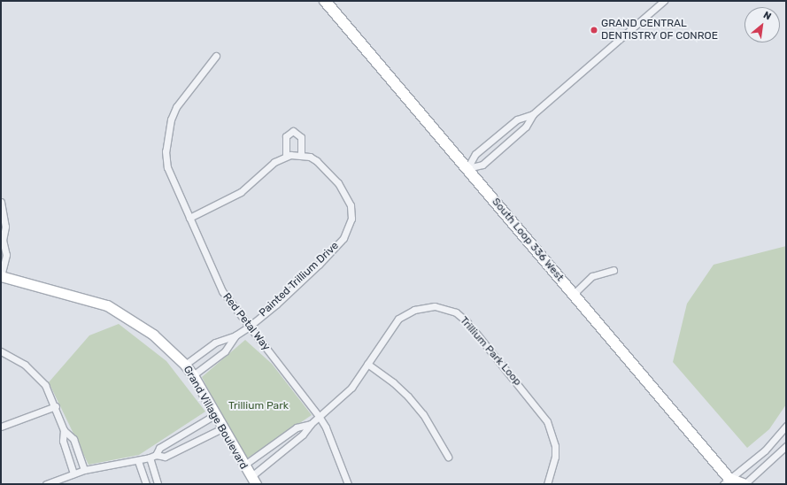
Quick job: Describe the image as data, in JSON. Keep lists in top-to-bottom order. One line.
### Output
{"streets":{"main road":["South Loop 336 West"],"street":["Painted Trillium Drive","Red Petal Way","Trillium Park Loop","Grand Village Boulevard"]},"crossings":[["Painted Trillium Drive","Red Petal Way"],["Painted Trillium Drive","Grand Village Boulevard"],["Red Petal Way","Trillium Park Loop"],["Trillium Park Loop","Grand Village Boulevard"]],"parks":["Trillium Park"],"places":["GRAND CENTRAL DENTISTRY OF CONROE"],"north":"top right"}
